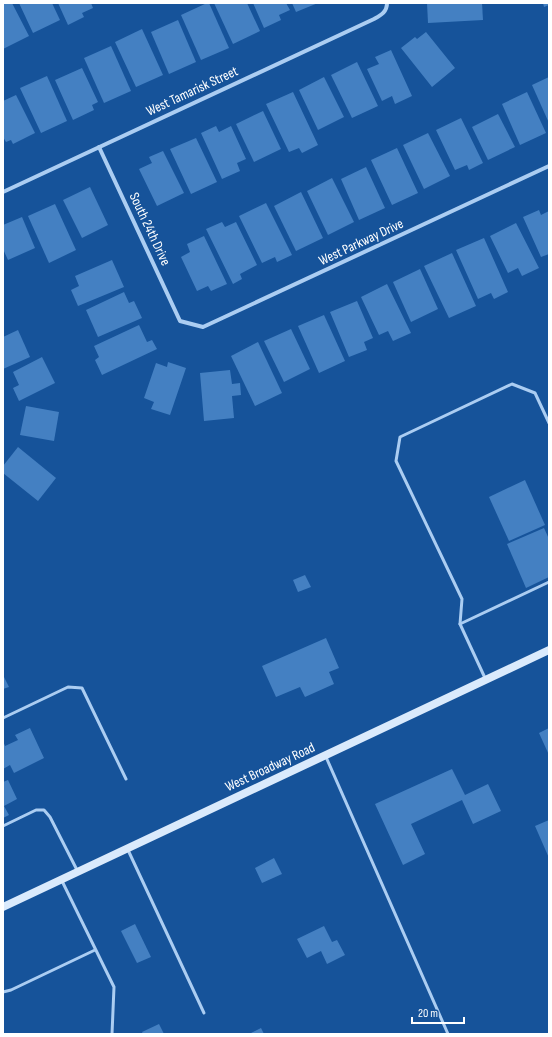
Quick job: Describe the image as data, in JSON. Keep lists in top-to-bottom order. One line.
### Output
{"streets":{"main road":["West Broadway Road"],"street":["West Tamarisk Street","South 24th Drive","West Parkway Drive"]},"crossings":[["West Tamarisk Street","South 24th Drive"],["South 24th Drive","West Parkway Drive"]],"scale_bar":"20 m"}
